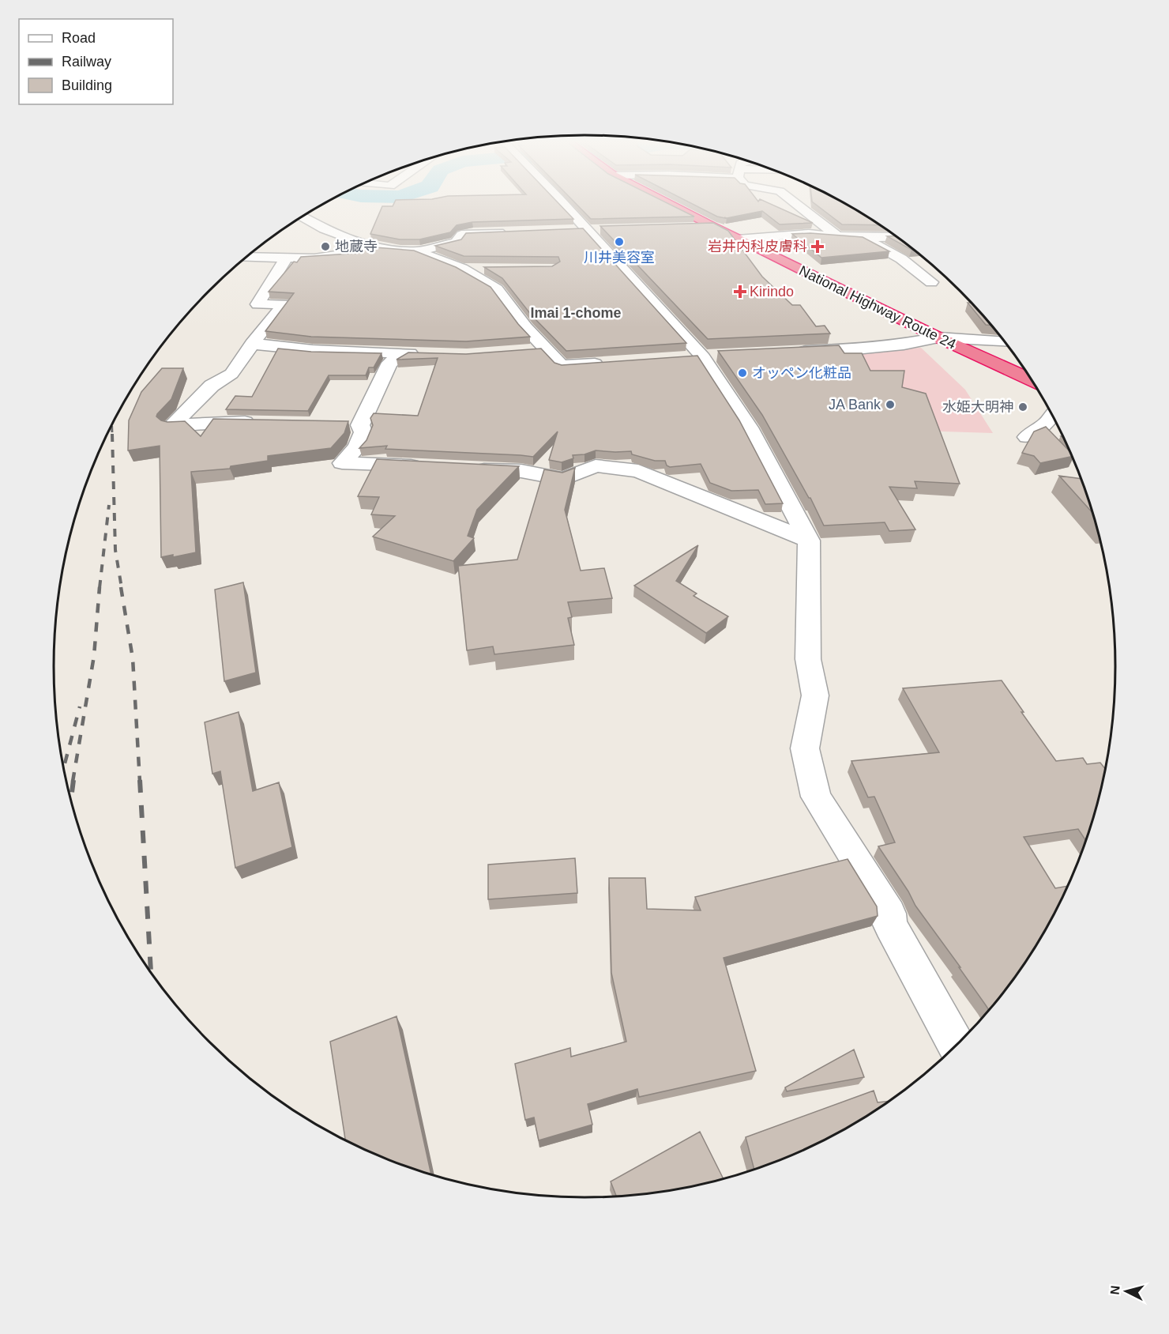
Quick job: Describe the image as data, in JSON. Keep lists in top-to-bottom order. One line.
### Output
{"streets":{"highway":["National Highway Route 24"]},"districts":["Imai 1-chome"],"places":{"other":["川井美容室","地蔵寺","オッペン化粧品","JA Bank","水姫大明神"],"health":["岩井内科皮膚科","Kirindo"]},"legend":["Road","Railway","Building"],"north":"left"}
